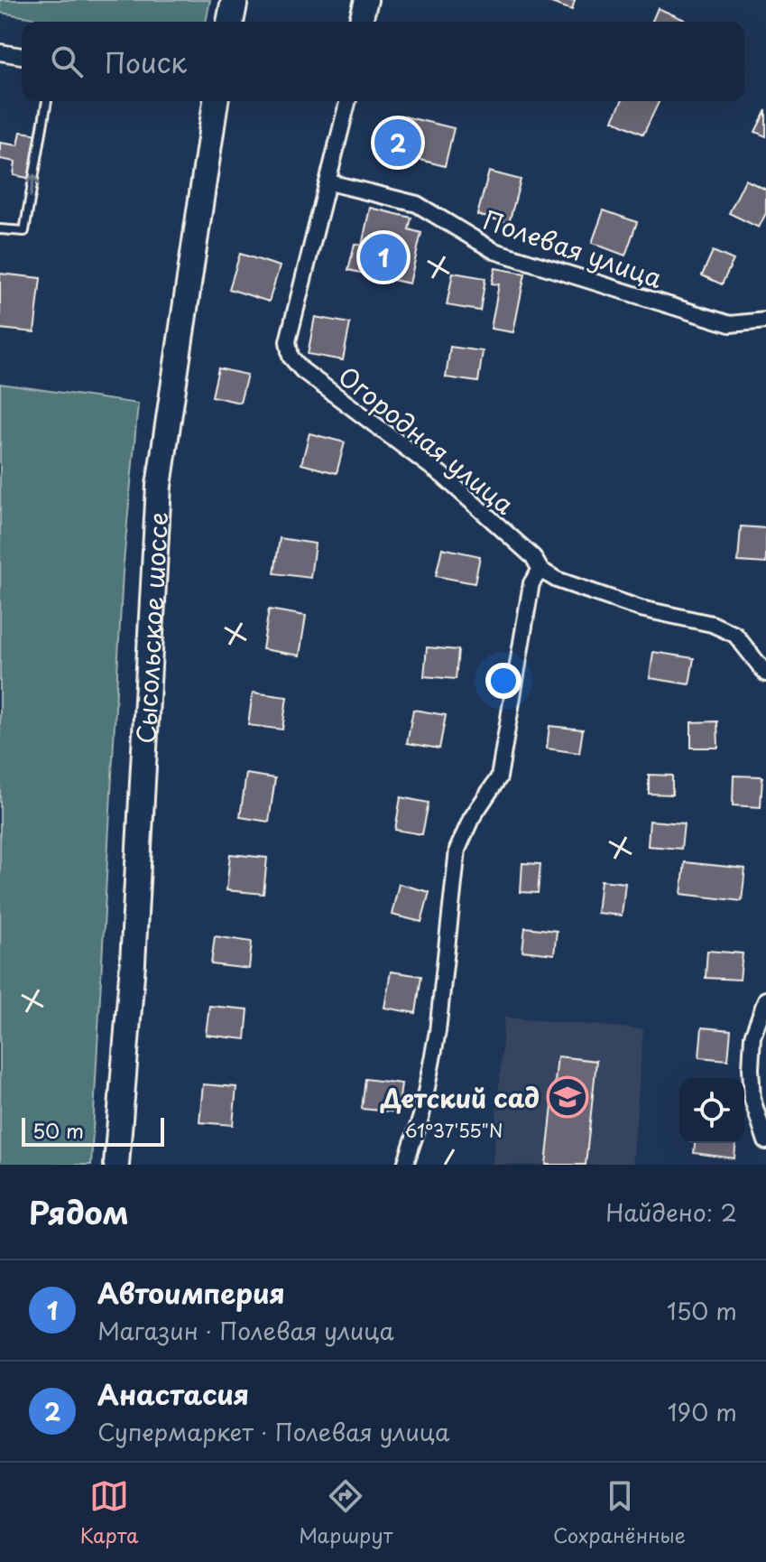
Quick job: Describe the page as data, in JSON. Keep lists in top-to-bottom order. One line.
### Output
{"streets":{"main road":["Сысольское шоссе"],"street":["Полевая улица","Огородная улица"]},"crossings":[["Полевая улица","Огородная улица"]],"places":{"school or university":["Детский сад"]},"scale_bar":"50 m","page":{"search":"Поиск","pins":["2","1"],"scale":"50 m","heading":["Рядом","Найдено: 2"],"list":[{"mark":"1","name":"Автоимперия","note":"Магазин · Полевая улица","value":"150 m"},{"mark":"2","name":"Анастасия","note":"Супермаркет · Полевая улица","value":"190 m"}],"nav":["Карта","Маршрут","Сохранённые"]},"coordinates":["61°37'55\"N"]}
